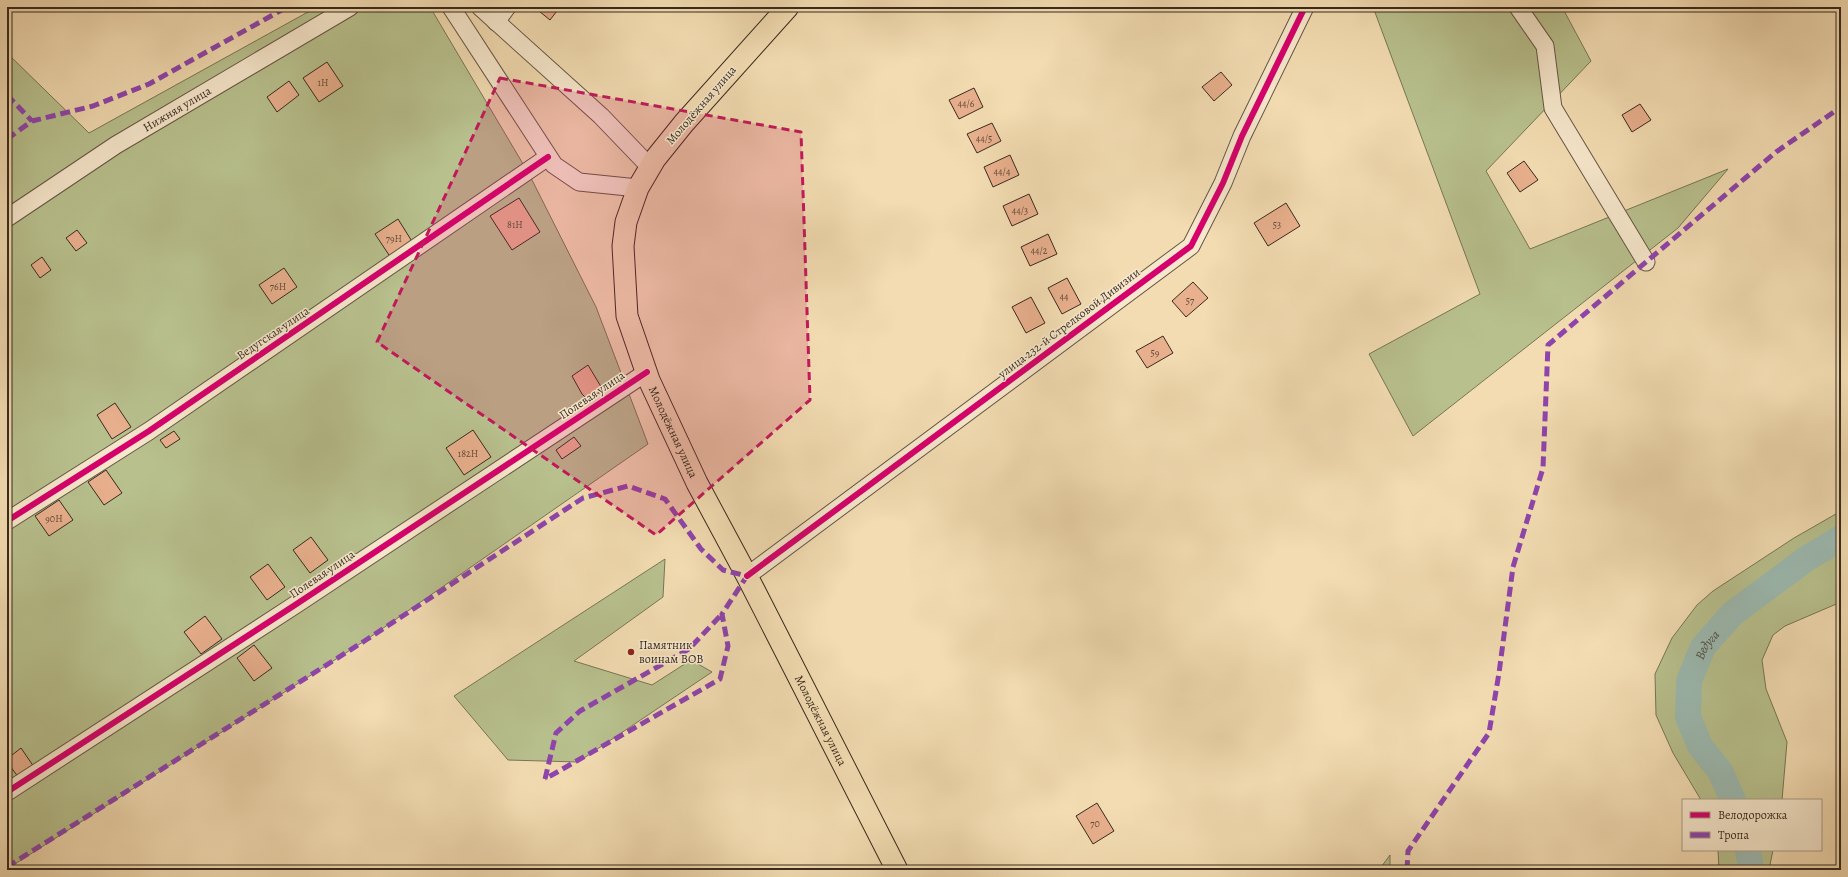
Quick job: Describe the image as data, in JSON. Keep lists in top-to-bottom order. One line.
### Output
{"streets":{"main road":["Молодёжная улица"],"street":["Нижняя улица","улица 232-й Стрелковой Дивизии","Ведугская улица","Полевая улица"]},"crossings":[["Молодёжная улица","улица 232-й Стрелковой Дивизии"],["Молодёжная улица","Полевая улица"]],"water":["Ведуга"],"places":["Памятник воинам ВОВ"],"house_numbers":["1Н","44/6","44/5","44/4","44/3","81Н","53","79Н","44/2","76Н","44","57","59","182Н","90Н","70"],"legend":["Велодорожка","Тропа"]}
